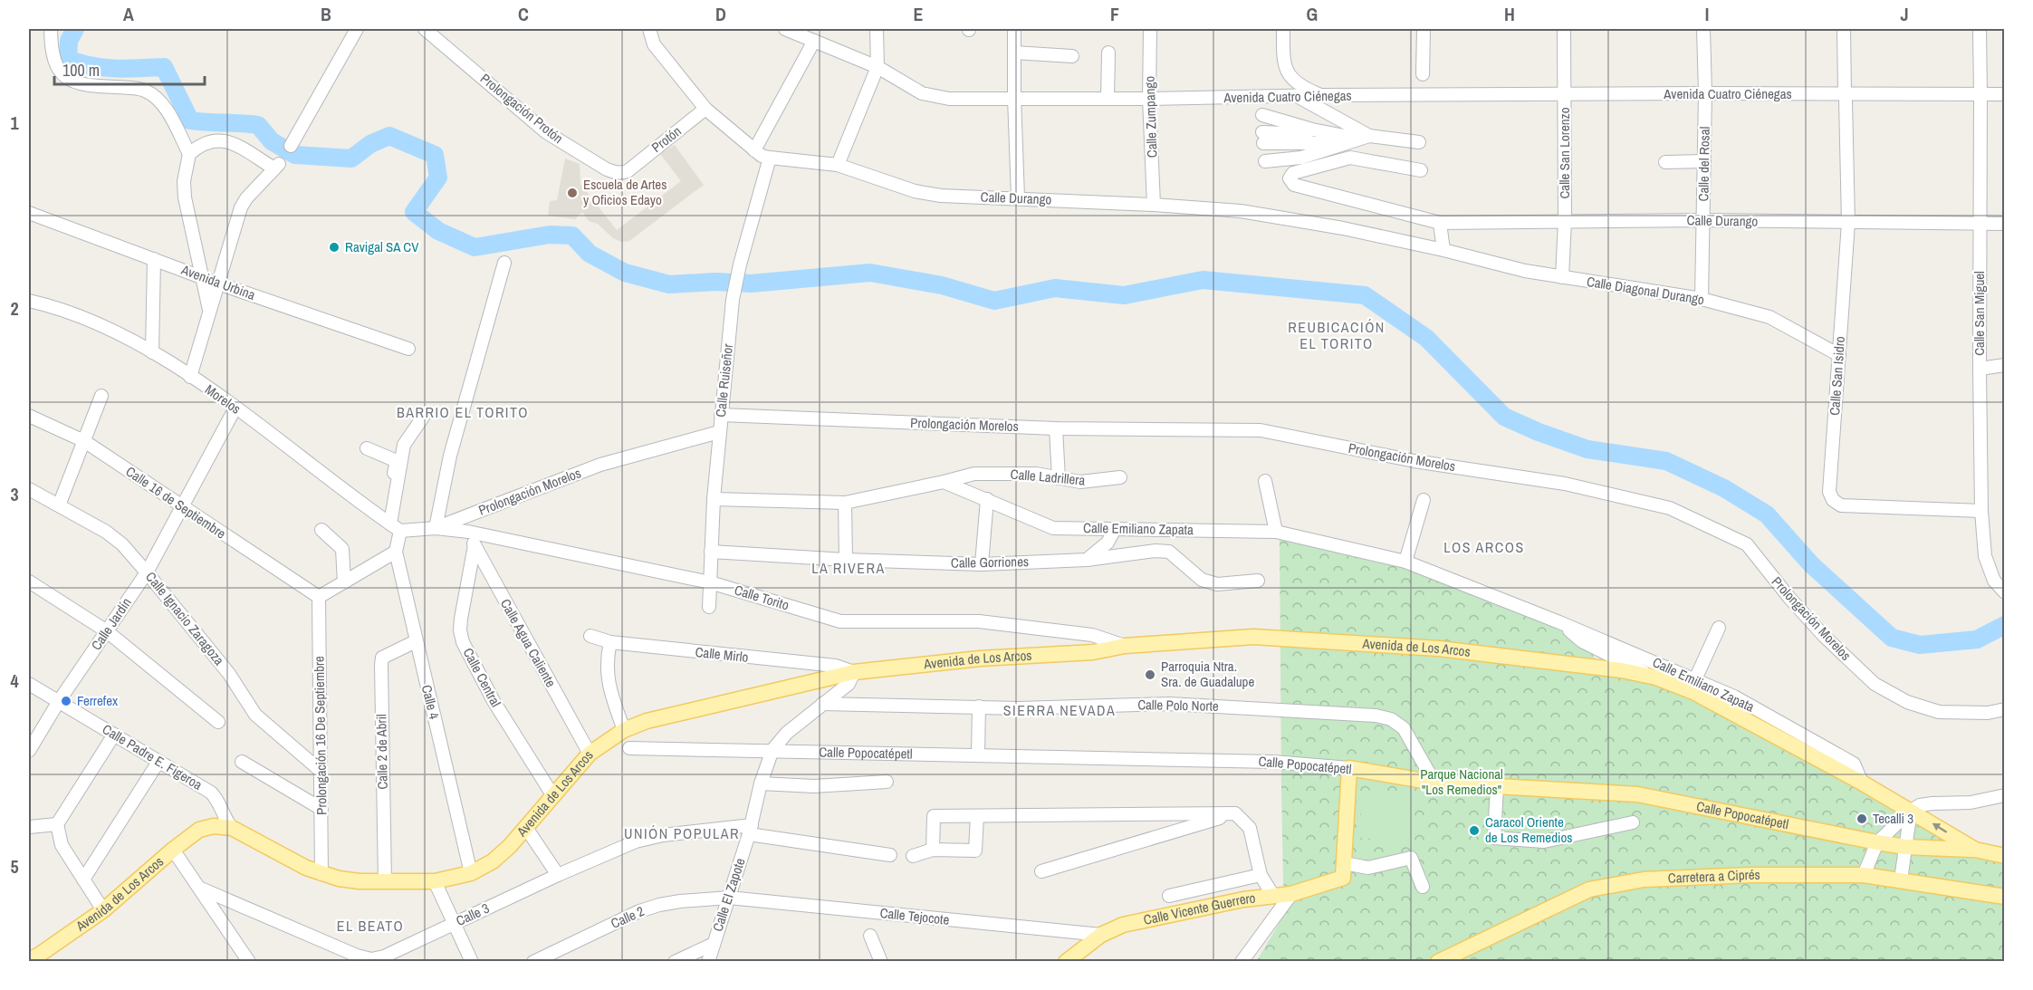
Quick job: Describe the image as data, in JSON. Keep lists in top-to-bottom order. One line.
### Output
{"streets":{"main road":["Avenida de Los Arcos","Calle Popocatépetl","Carretera a Ciprés","Calle Vicente Guerrero"],"street":["Avenida Cuatro Ciénegas","Prolongación Protón","Calle Zumpango","Protón","Calle San Lorenzo","Calle del Rosal","Calle Durango","Avenida Urbina","Calle Diagonal Durango","Calle San Miguel","Calle San Isidro","Calle Ruiseñor","Morelos","Prolongación Morelos","Calle Ladrillera","Calle 16 de Septiembre","Calle Emiliano Zapata","Calle Gorriones","Calle Torito","Calle Ignacio Zaragoza","Calle Jardín","Calle Agua Caliente","Calle Mirlo","Calle Central","Calle 4","Calle Polo Norte","Prolongación 16 De Septiembre","Calle 2 de Abril","Calle Padre E. Figeroa","Calle El Zapote","Calle 3","Calle Tejocote","Calle 2"]},"crossings":[["Avenida Cuatro Ciénegas","Calle Zumpango"],["Avenida Cuatro Ciénegas","Calle San Lorenzo"],["Avenida Cuatro Ciénegas","Calle del Rosal"],["Avenida Cuatro Ciénegas","Calle San Miguel"],["Avenida Cuatro Ciénegas","Calle San Isidro"],["Prolongación Protón","Protón"],["Calle Zumpango","Calle Durango"],["Protón","Calle Durango"],["Calle San Lorenzo","Calle Durango"],["Calle San Lorenzo","Calle Diagonal Durango"],["Calle del Rosal","Calle Durango"],["Calle del Rosal","Calle Diagonal Durango"],["Calle Durango","Calle Diagonal Durango"],["Calle Durango","Calle San Miguel"],["Calle Durango","Calle San Isidro"],["Calle Durango","Calle Ruiseñor"],["Calle Diagonal Durango","Calle San Isidro"],["Calle San Miguel","Calle San Isidro"],["Calle Ruiseñor","Prolongación Morelos"],["Calle Ruiseñor","Calle Gorriones"],["Calle Ruiseñor","Calle Torito"],["Morelos","Calle Torito"],["Morelos","Calle Jardín"],["Morelos","Calle 4"],["Prolongación Morelos","Calle Torito"],["Calle Ladrillera","Calle Emiliano Zapata"],["Calle 16 de Septiembre","Calle Jardín"],["Calle 16 de Septiembre","Prolongación 16 De Septiembre"],["Calle Emiliano Zapata","Avenida de Los Arcos"],["Calle Torito","Calle Agua Caliente"],["Calle Torito","Avenida de Los Arcos"],["Calle Torito","Calle 4"],["Calle Ignacio Zaragoza","Calle Jardín"],["Calle Ignacio Zaragoza","Prolongación 16 De Septiembre"],["Calle Jardín","Calle Padre E. Figeroa"],["Calle Agua Caliente","Avenida de Los Arcos"],["Calle Agua Caliente","Calle Central"],["Avenida de Los Arcos","Calle Mirlo"],["Avenida de Los Arcos","Calle Central"],["Avenida de Los Arcos","Calle 4"],["Avenida de Los Arcos","Prolongación 16 De Septiembre"],["Avenida de Los Arcos","Calle 2 de Abril"],["Avenida de Los Arcos","Calle Popocatépetl"],["Avenida de Los Arcos","Calle Padre E. Figeroa"],["Avenida de Los Arcos","Calle El Zapote"],["Calle Mirlo","Calle El Zapote"],["Calle 4","Calle 2 de Abril"],["Calle Polo Norte","Calle Popocatépetl"],["Calle Polo Norte","Calle El Zapote"],["Calle Popocatépetl","Calle El Zapote"],["Calle El Zapote","Calle 3"],["Calle El Zapote","Calle Tejocote"],["Calle El Zapote","Calle 2"],["Calle Vicente Guerrero","Calle Tejocote"],["Calle Tejocote","Calle 2"]],"districts":["REUBICACIÓN EL TORITO","BARRIO EL TORITO","LOS ARCOS","LA RIVERA","SIERRA NEVADA","UNIÓN POPULAR","EL BEATO"],"parks":["Parque Nacional \"Los Remedios\""],"places":["Escuela de Artes y Oficios Edayo","Ravigal SA CV","Parroquia Ntra. Sra. de Guadalupe","Ferrefex","Tecalli 3","Caracol Oriente de Los Remedios"],"scale_bar":"100 m","grid":{"columns":["A","B","C","D","E","F","G","H","I","J"],"rows":["1","2","3","4","5"]}}
